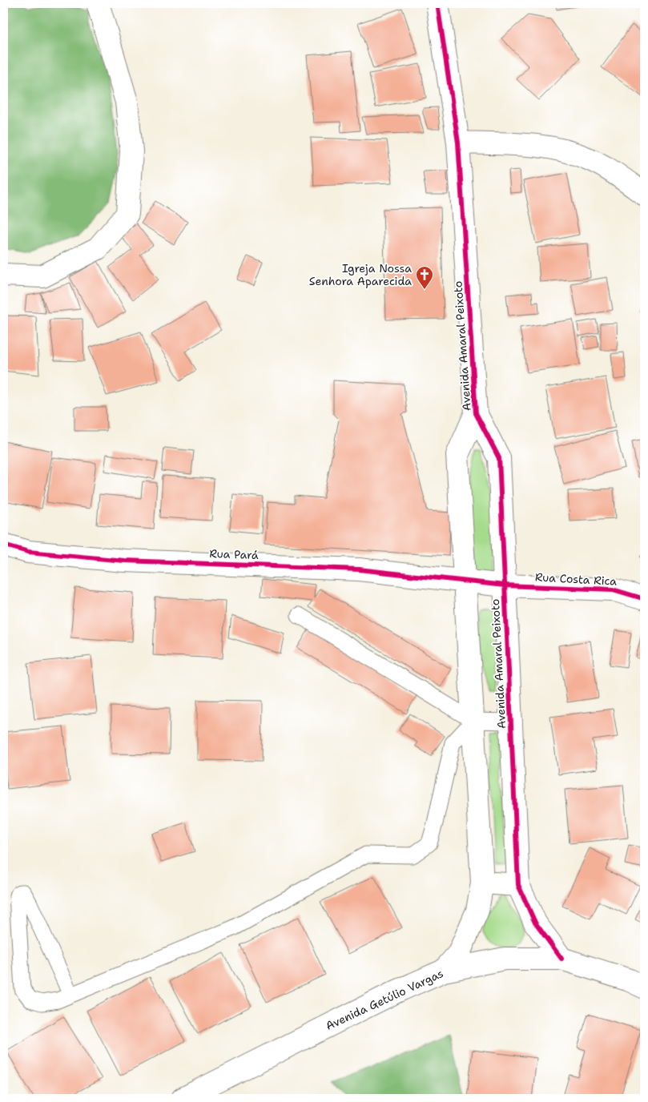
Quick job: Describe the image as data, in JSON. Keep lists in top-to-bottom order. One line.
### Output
{"streets":{"street":["Avenida Amaral Peixoto","Rua Pará","Rua Costa Rica","Avenida Getúlio Vargas"]},"crossings":[["Avenida Amaral Peixoto","Rua Pará"],["Avenida Amaral Peixoto","Rua Costa Rica"],["Avenida Amaral Peixoto","Avenida Getúlio Vargas"],["Rua Pará","Rua Costa Rica"]],"places":{"church":["Igreja Nossa Senhora Aparecida"]}}
